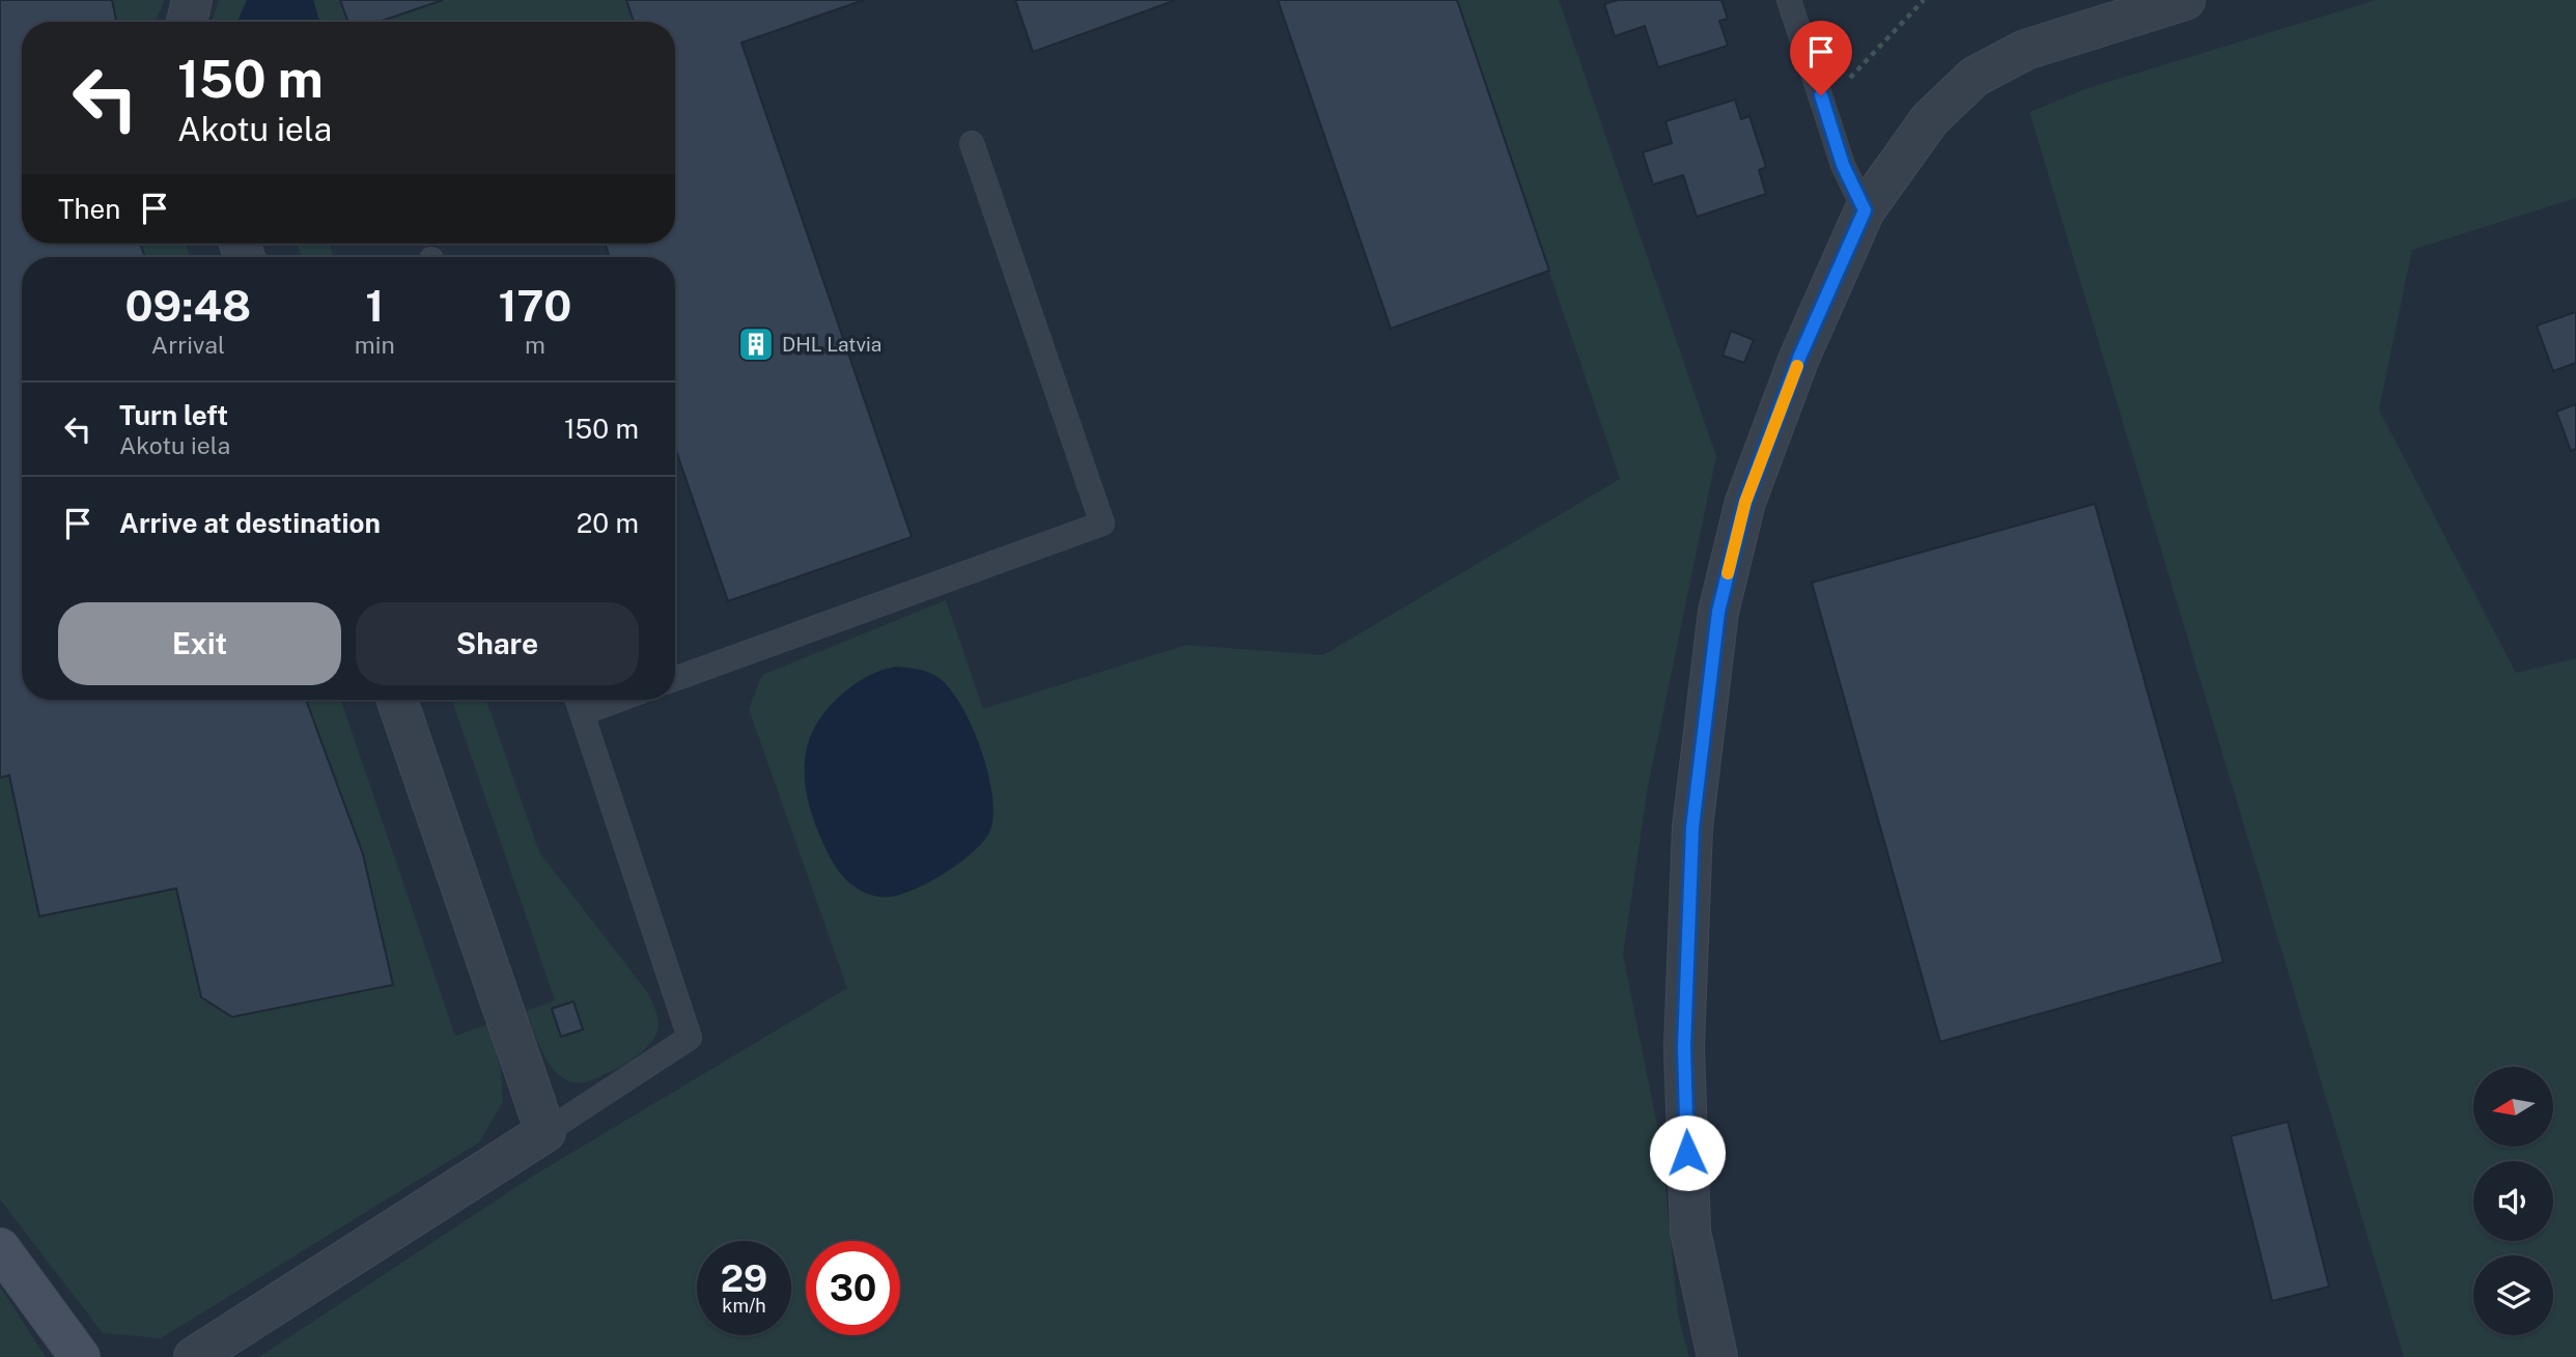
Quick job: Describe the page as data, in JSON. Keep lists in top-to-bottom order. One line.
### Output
{"places":{"building":["DHL Latvia"]},"north":"left","page":{"turn":["150 m","Akotu iela"],"then":"Then","eta":["09:48","Arrival","1","min","170","m"],"list":[{"name":"Turn left","note":"Akotu iela","value":"150 m"},{"name":"Arrive at destination","value":"20 m"}],"buttons":["Exit","Share"],"speed":"29 km/h","limit":"30"}}
